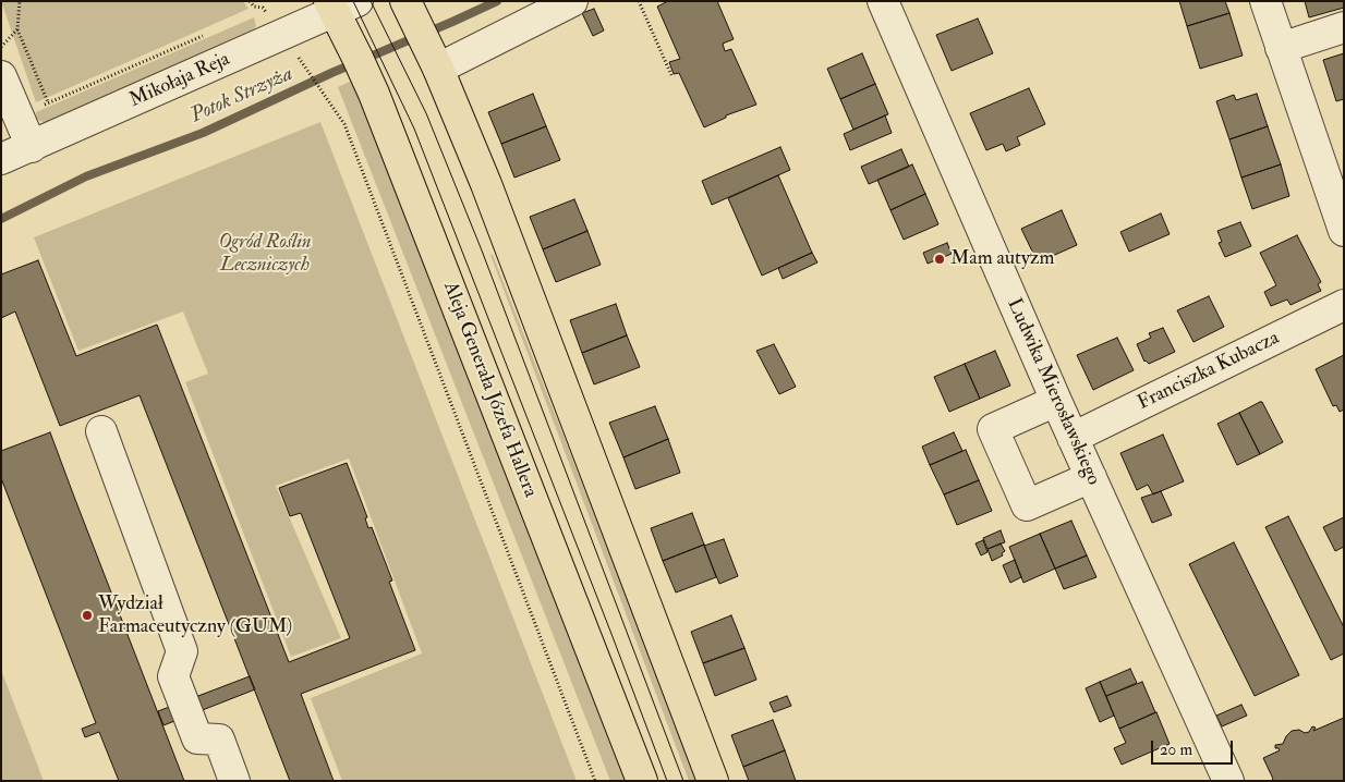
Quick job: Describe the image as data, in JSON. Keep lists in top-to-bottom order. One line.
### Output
{"streets":{"main road":["Aleja Generała Józefa Hallera"],"street":["Mikołaja Reja","Franciszka Kubacza","Ludwika Mierosławskiego"]},"crossings":[["Mikołaja Reja","Aleja Generała Józefa Hallera"],["Franciszka Kubacza","Ludwika Mierosławskiego"]],"water":["Potok Strzyża"],"parks":["Ogród Roślin Leczniczych"],"places":["Mam autyzm","Wydział Farmaceutyczny (GUM)"],"scale_bar":"20 m"}
